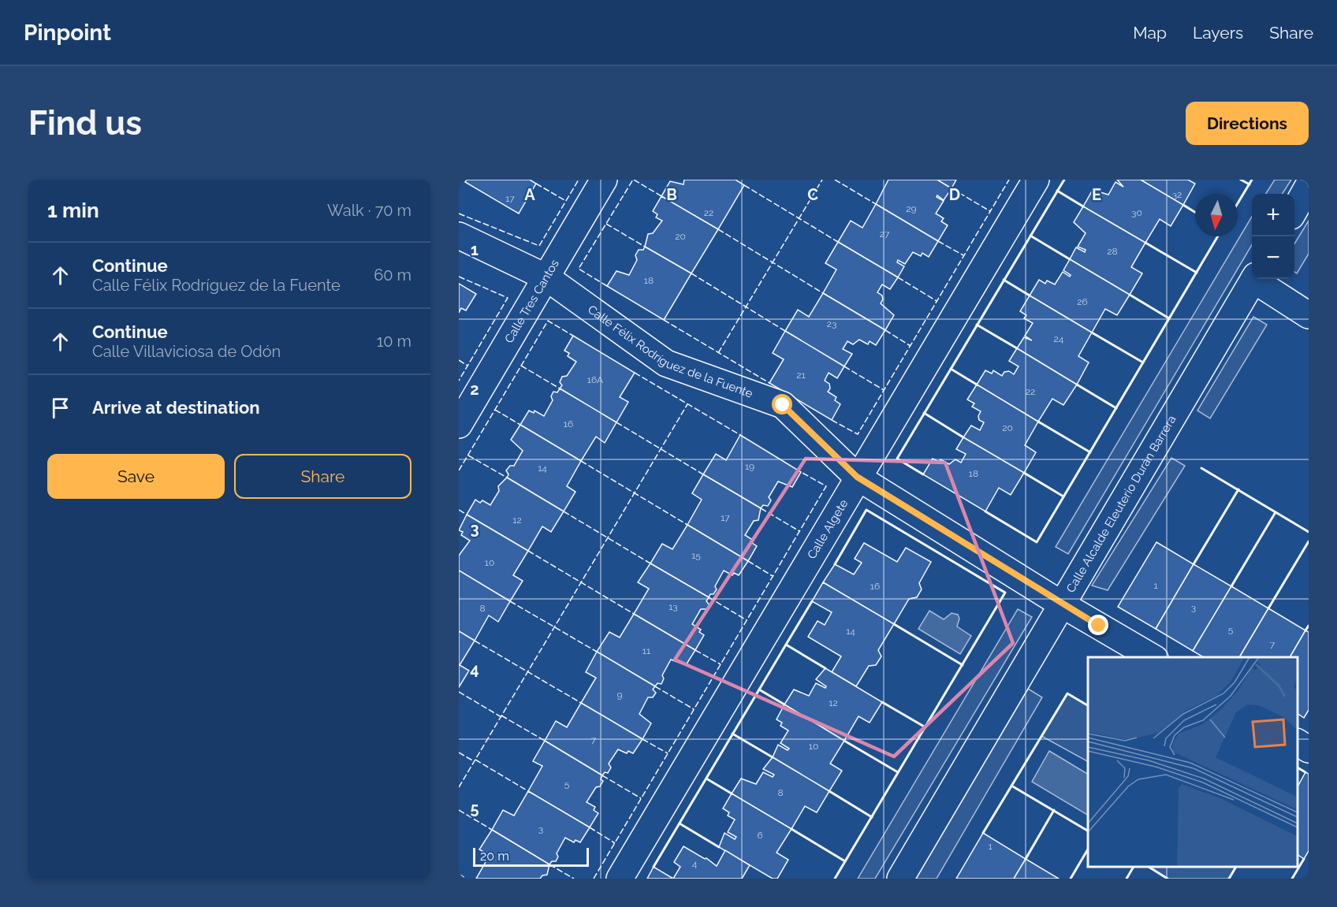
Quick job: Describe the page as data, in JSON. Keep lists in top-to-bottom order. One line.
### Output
{"streets":{"street":["Calle Tres Cantos","Calle Félix Rodríguez de la Fuente","Calle Alcalde Eleuterio Durán Barrera","Calle Algete"]},"crossings":[["Calle Tres Cantos","Calle Félix Rodríguez de la Fuente"],["Calle Félix Rodríguez de la Fuente","Calle Alcalde Eleuterio Durán Barrera"],["Calle Félix Rodríguez de la Fuente","Calle Algete"]],"house_numbers":["32","17","29","22","30","27","20","28","18","26","23","24","21","16A","22","16","20","19","14","18","17","12","15","10","1","16","13","3","8","5","14","7","11","9","12","7","10","5","8","3","6","1","4"],"scale_bar":"20 m","north":"bottom","page":{"header":"Pinpoint","nav":["Map","Layers","Share"],"buttons":["Directions",["Save","Share"]],"title":"Find us","heading":["1 min","Walk · 70 m"],"map_buttons":["+","−"],"list":[["Continue","Calle Félix Rodríguez de la Fuente","60 m"],["Continue","Calle Villaviciosa de Odón","10 m"],"Arrive at destination"],"scale":"20 m"},"grid":{"columns":["A","B","C","D","E"],"rows":["1","2","3","4","5"]}}
